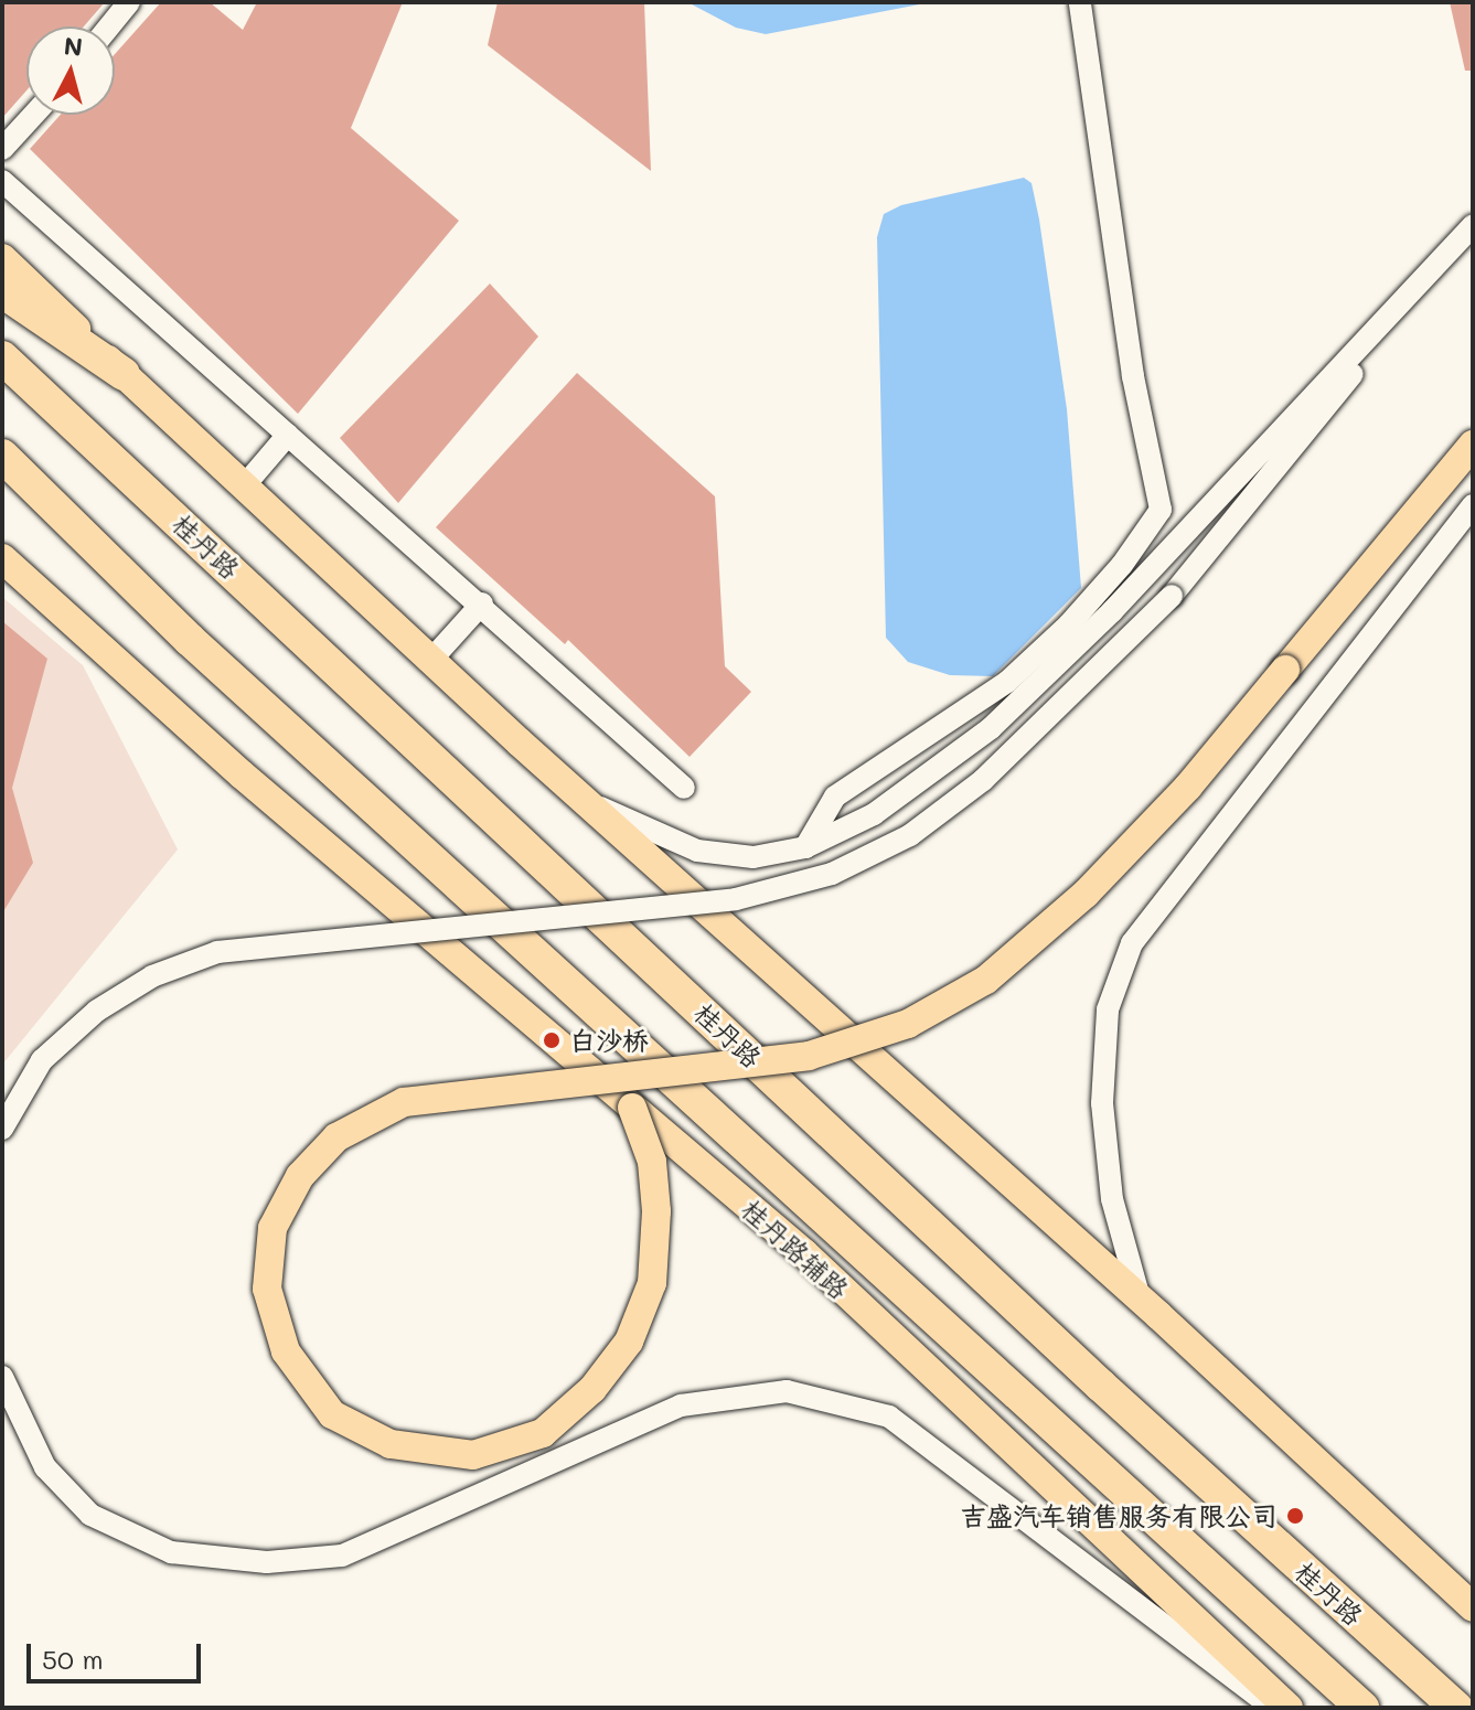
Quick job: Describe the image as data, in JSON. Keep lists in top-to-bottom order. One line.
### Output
{"streets":{"highway":["桂丹路"],"main road":["桂丹路辅路"]},"places":["白沙桥","吉盛汽车销售服务有限公司"],"scale_bar":"50 m","north":"top"}
